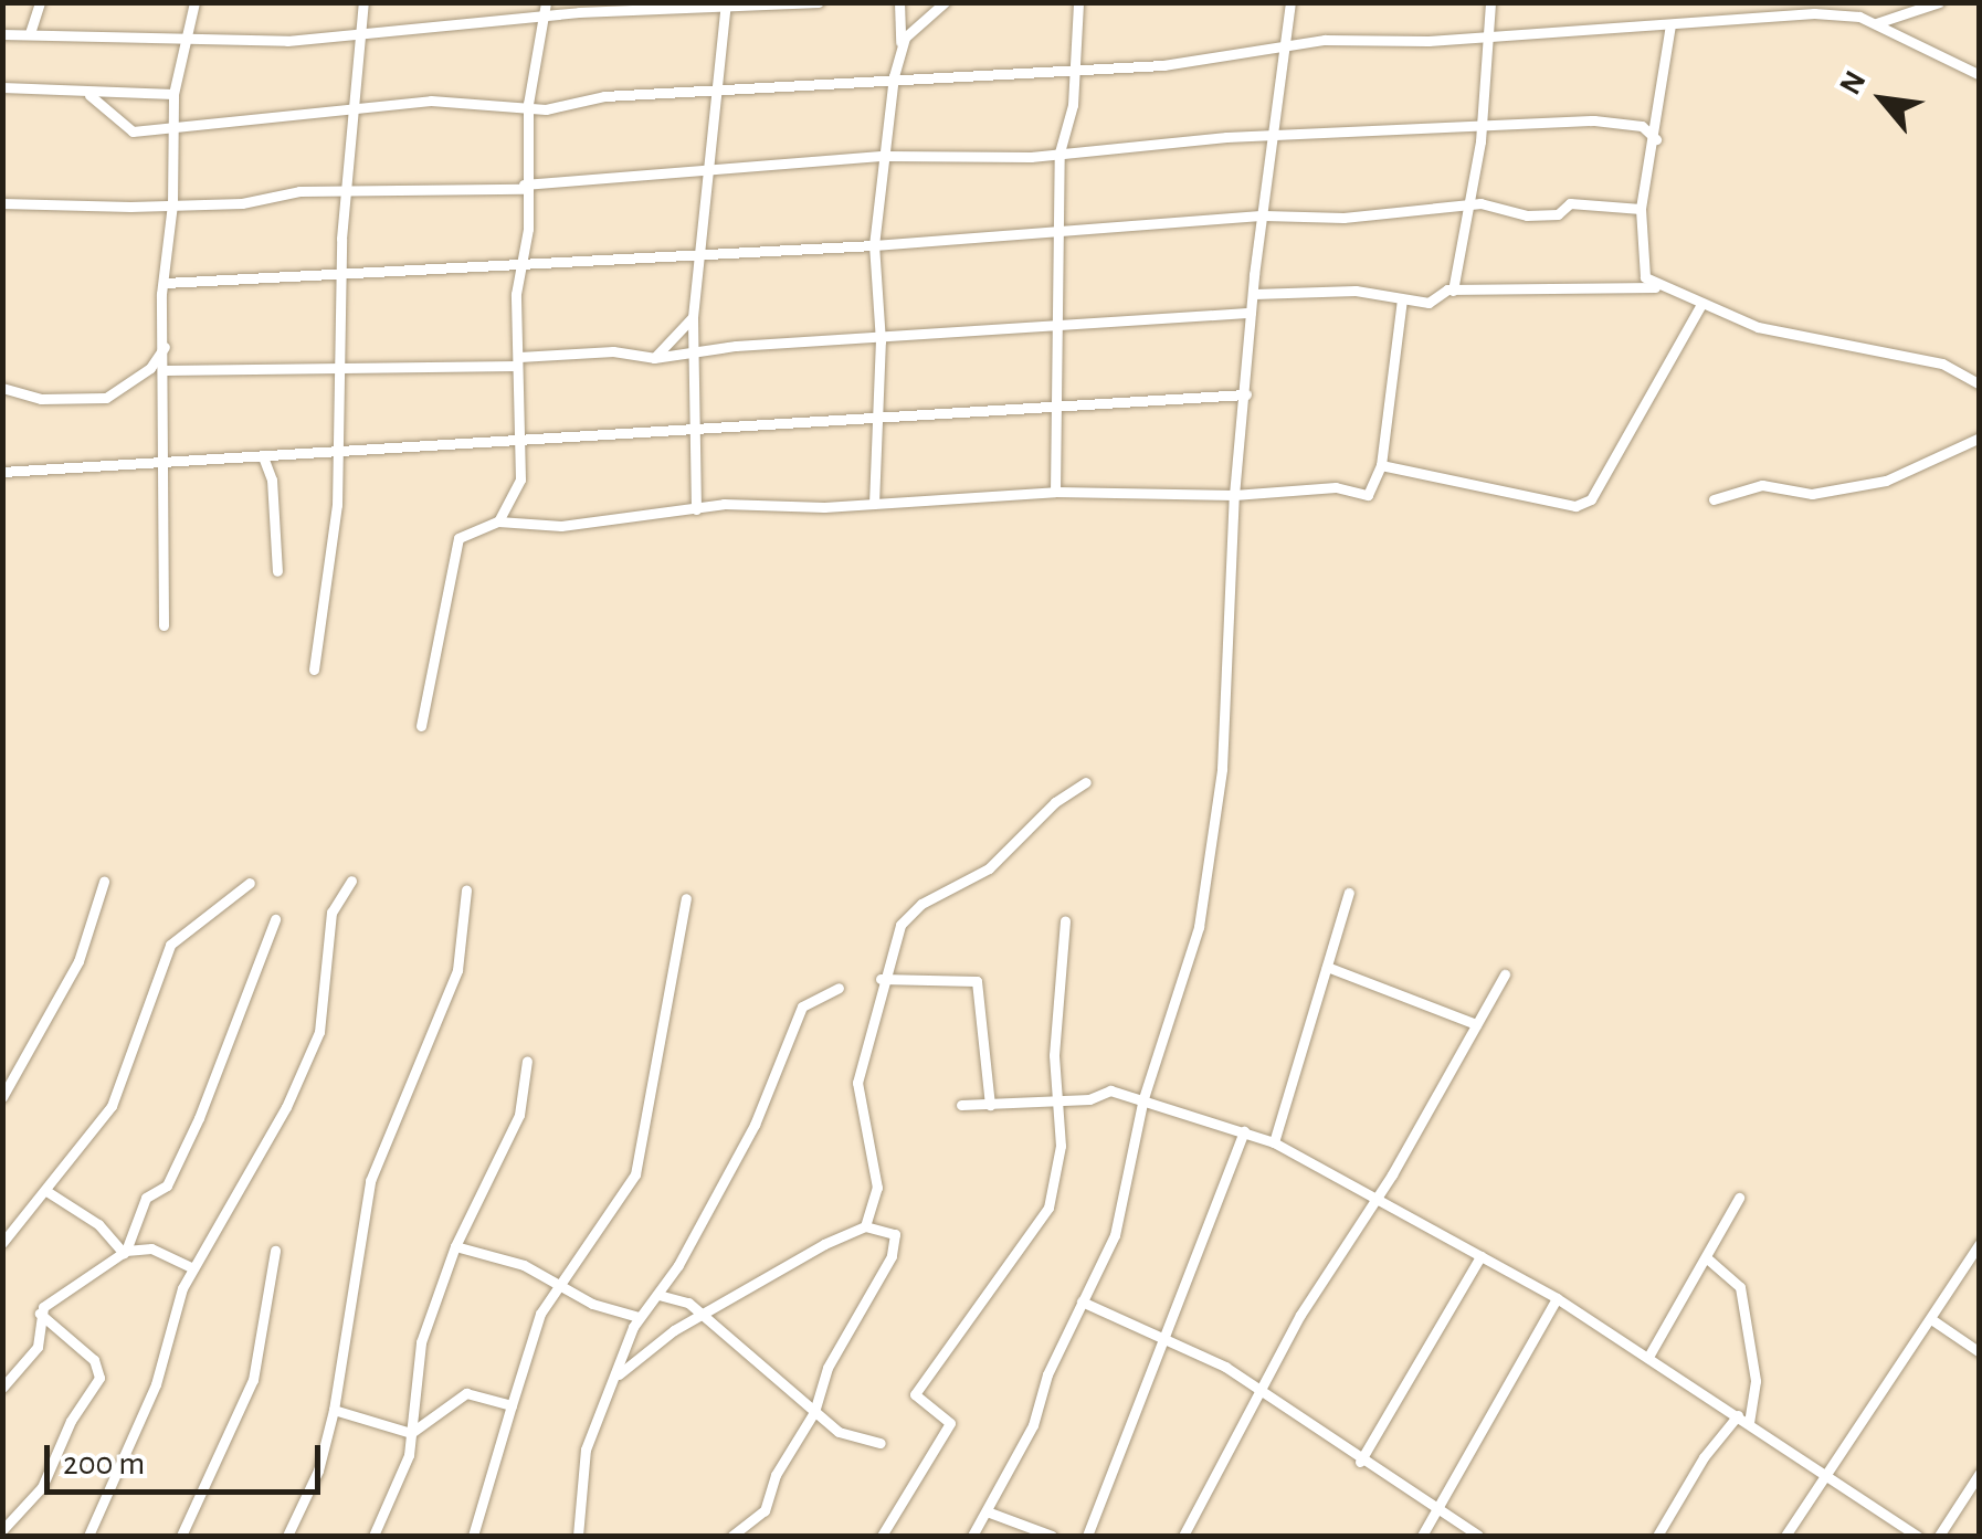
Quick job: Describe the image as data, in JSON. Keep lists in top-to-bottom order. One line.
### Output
{"scale_bar":"200 m","north":"top left"}
